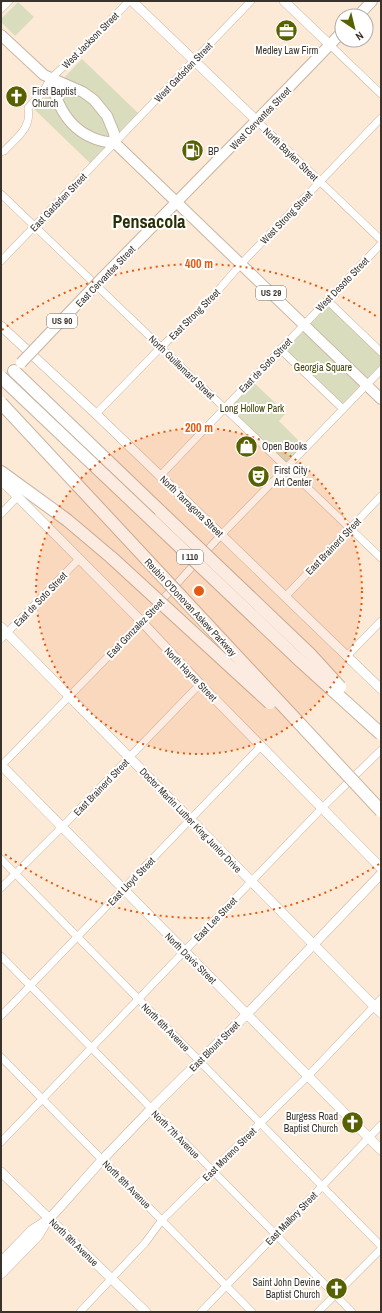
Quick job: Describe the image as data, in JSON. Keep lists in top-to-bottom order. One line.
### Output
{"streets":{"highway":["I 110","Reubin O'Donovan Askew Parkway"],"main road":["West Cervantes Street","East Cervantes Street","US 29","US 90"],"street":["West Jackson Street","West Gadsden Street","North Baylen Street","East Gadsden Street","West Strong Street","West Desoto Street","East Strong Street","East de Soto Street","North Guillemard Street","North Tarragona Street","East Brainerd Street","East Gonzalez Street","North Hayne Street","Doctor Martin Luther King Junior Drive","East Lloyd Street","East Lee Street","North Davis Street","North 6th Avenue","East Blount Street","North 7th Avenue","East Moreno Street","North 8th Avenue","East Mallory Street","North 9th Avenue"]},"crossings":[["West Jackson Street","North Baylen Street"],["West Gadsden Street","North Baylen Street"],["West Gadsden Street","East Gadsden Street"],["West Cervantes Street","North Baylen Street"],["West Cervantes Street","East Cervantes Street"],["West Cervantes Street","US 29"],["North Baylen Street","West Strong Street"],["East Gadsden Street","North Guillemard Street"],["West Strong Street","US 29"],["West Strong Street","East Strong Street"],["East Cervantes Street","US 29"],["West Desoto Street","US 29"],["West Desoto Street","East de Soto Street"],["US 29","East Strong Street"],["US 29","East de Soto Street"],["US 29","East Gonzalez Street"],["East Strong Street","North Guillemard Street"],["East Strong Street","North Tarragona Street"],["East de Soto Street","North Guillemard Street"],["East de Soto Street","North Tarragona Street"],["East de Soto Street","North Hayne Street"],["East de Soto Street","Doctor Martin Luther King Junior Drive"],["North Guillemard Street","East Brainerd Street"],["North Guillemard Street","East Gonzalez Street"],["North Tarragona Street","East Brainerd Street"],["North Tarragona Street","East Gonzalez Street"],["East Brainerd Street","North Hayne Street"],["East Brainerd Street","Doctor Martin Luther King Junior Drive"],["East Brainerd Street","North Davis Street"],["East Brainerd Street","North 6th Avenue"],["East Gonzalez Street","North Hayne Street"],["East Gonzalez Street","Doctor Martin Luther King Junior Drive"],["East Gonzalez Street","North Davis Street"],["North Hayne Street","East Lloyd Street"],["North Hayne Street","East Lee Street"],["Doctor Martin Luther King Junior Drive","East Lloyd Street"],["Doctor Martin Luther King Junior Drive","East Lee Street"],["Doctor Martin Luther King Junior Drive","East Blount Street"],["Doctor Martin Luther King Junior Drive","East Moreno Street"],["East Lloyd Street","North Davis Street"],["East Lloyd Street","North 6th Avenue"],["East Lloyd Street","North 7th Avenue"],["East Lee Street","North Davis Street"],["East Lee Street","North 6th Avenue"],["East Lee Street","North 7th Avenue"],["East Lee Street","North 8th Avenue"],["North Davis Street","East Blount Street"],["North Davis Street","East Moreno Street"],["North Davis Street","East Mallory Street"],["North 6th Avenue","East Blount Street"],["North 6th Avenue","East Moreno Street"],["North 6th Avenue","East Mallory Street"],["East Blount Street","North 7th Avenue"],["East Blount Street","North 8th Avenue"],["East Blount Street","North 9th Avenue"],["North 7th Avenue","East Moreno Street"],["North 7th Avenue","East Mallory Street"],["East Moreno Street","North 8th Avenue"],["East Moreno Street","North 9th Avenue"],["North 8th Avenue","East Mallory Street"]],"districts":["Pensacola"],"parks":["Georgia Square","Long Hollow Park"],"places":{"office":["Medley Law Firm"],"church":["First Baptist Church","Burgess Road Baptist Church","Saint John Devine Baptist Church"],"fuel station":["BP"],"shop":["Open Books"],"theatre":["First City Art Center"]},"north":"bottom right","rings":["400 m","200 m"]}
